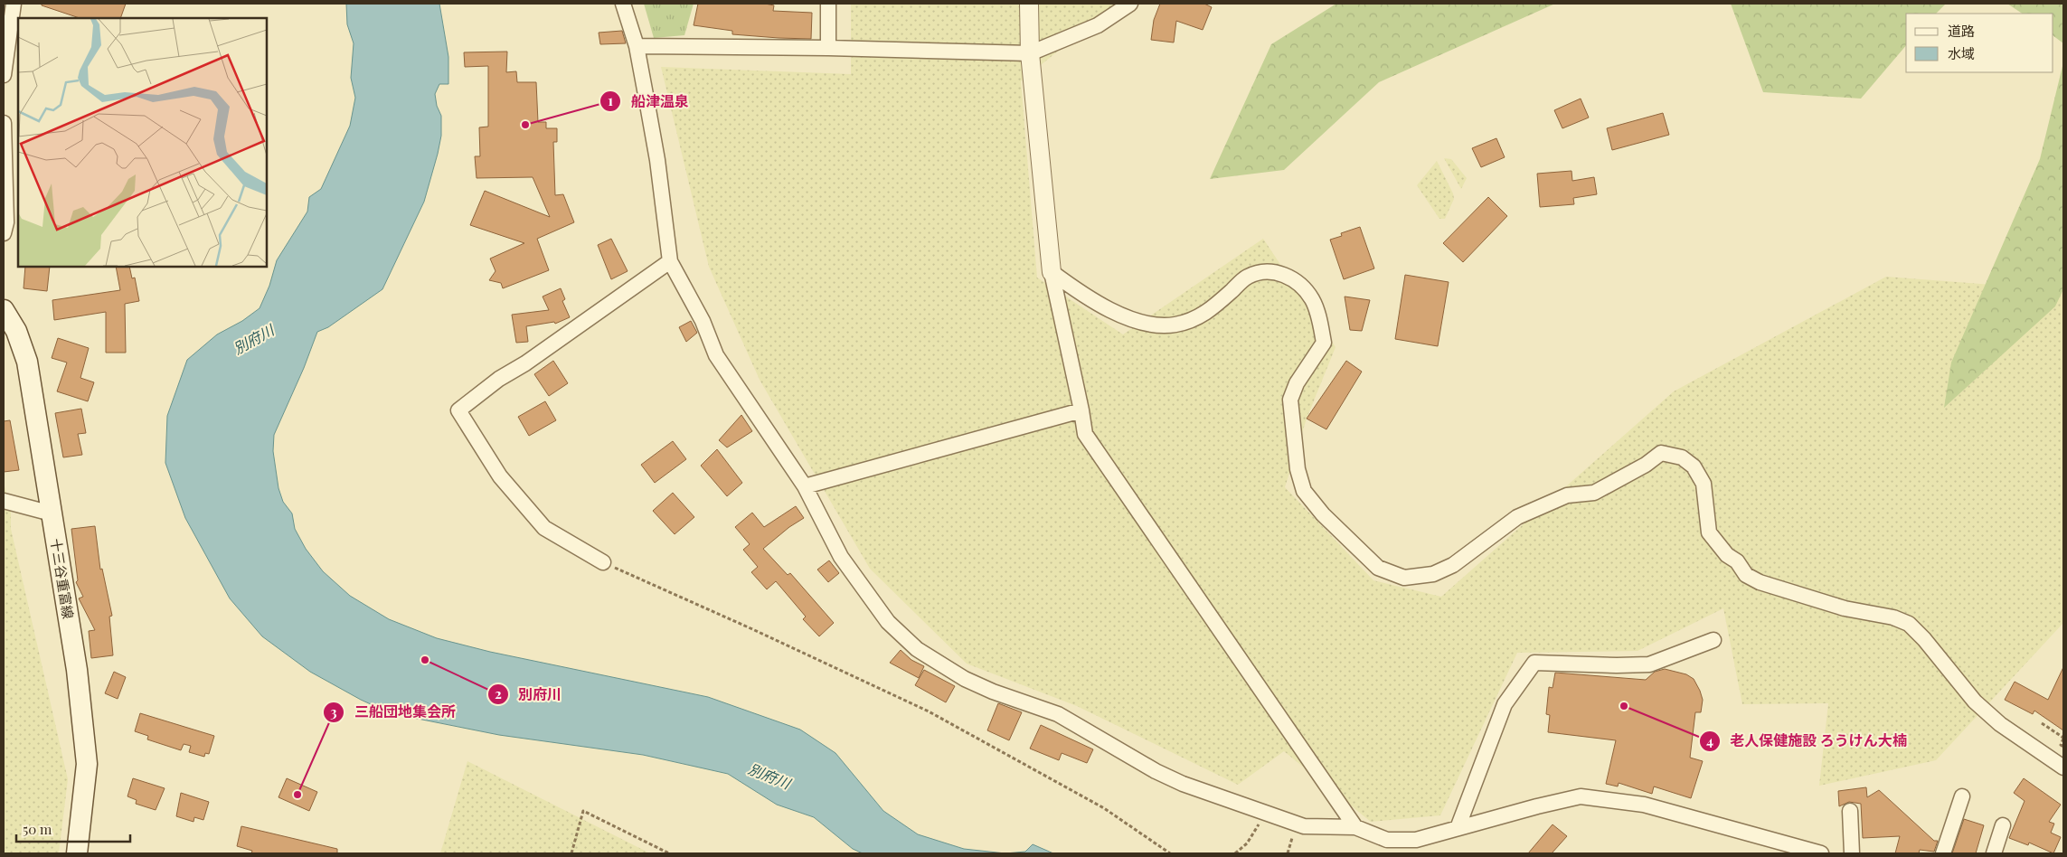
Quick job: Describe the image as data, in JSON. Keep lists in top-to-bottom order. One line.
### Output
{"streets":{"main road":["十三谷重富線"]},"water":["別府川"],"places":["船津温泉","別府川","老人保健施設 ろうけん大楠","三船団地集会所"],"legend":["道路","水域"],"scale_bar":"50 m"}
